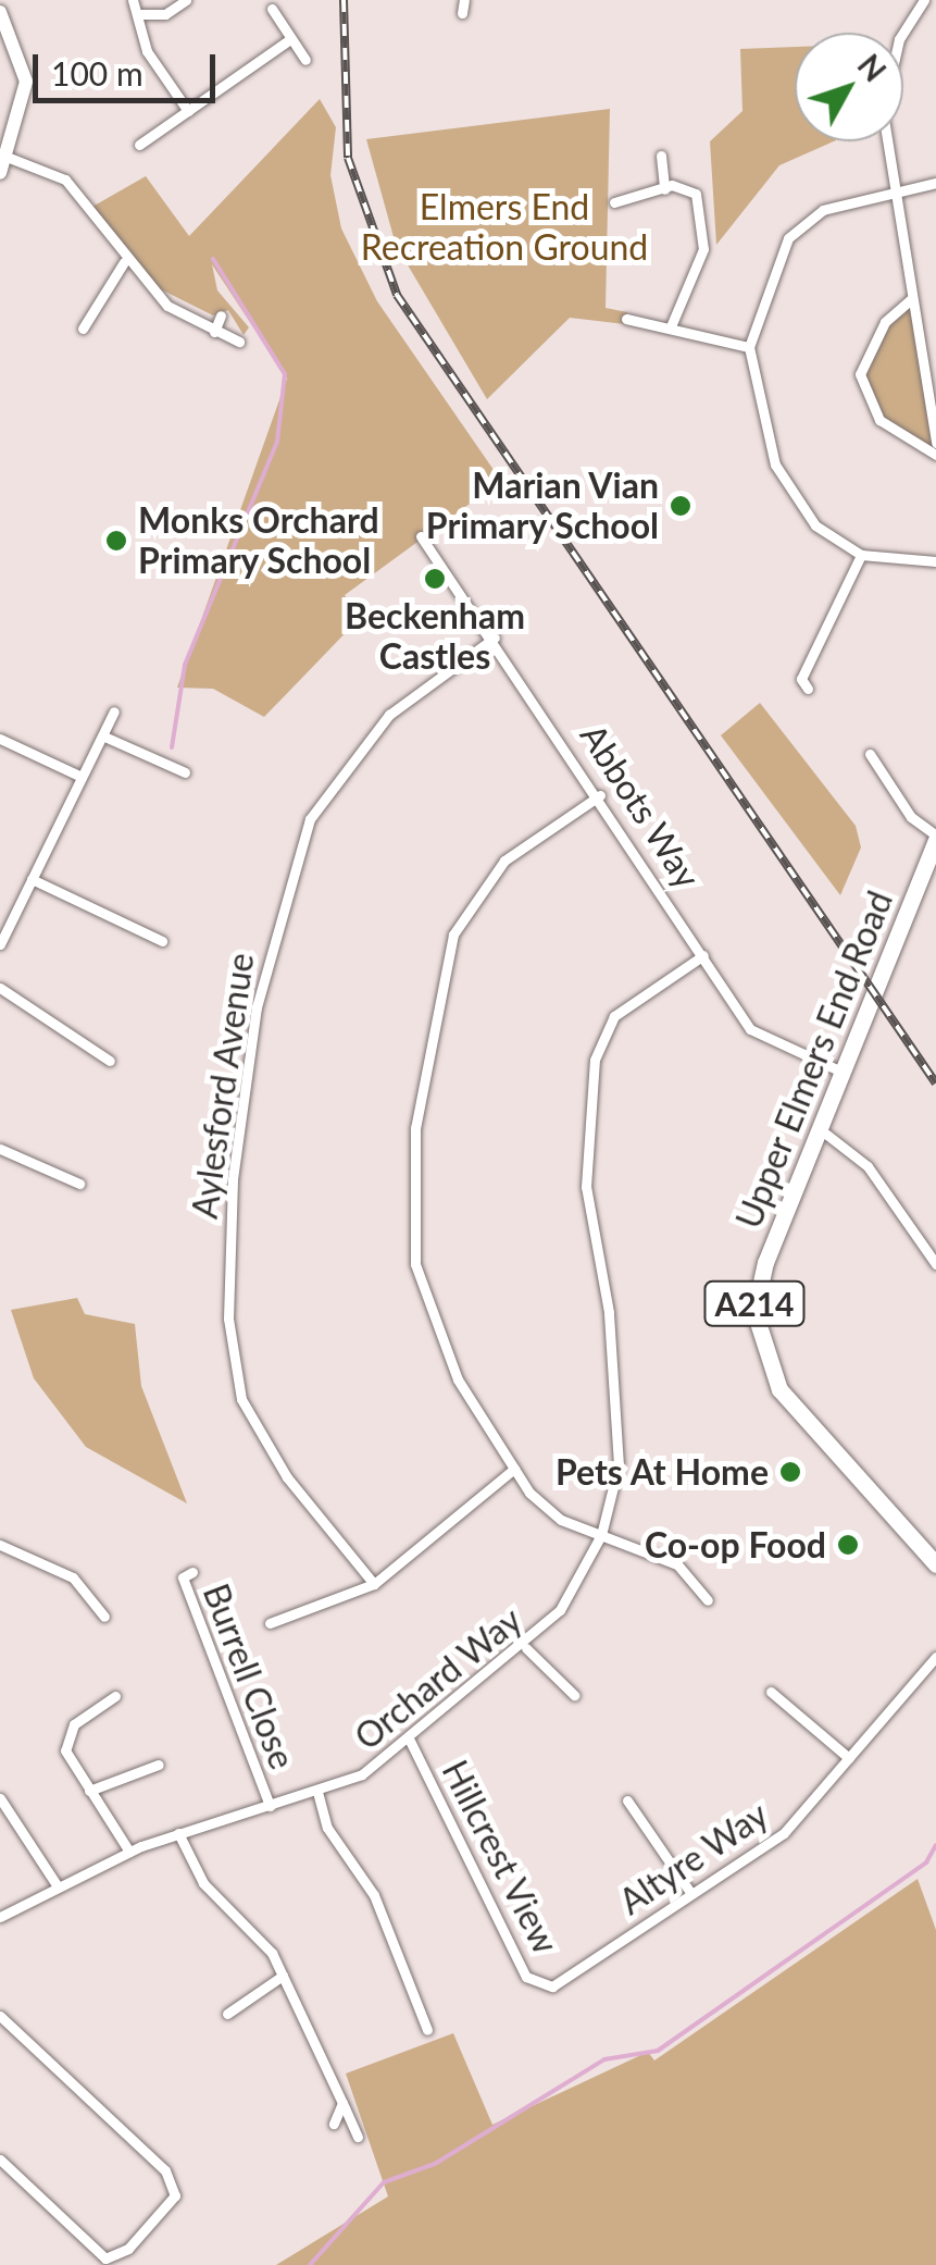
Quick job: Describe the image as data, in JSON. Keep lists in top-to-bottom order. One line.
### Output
{"streets":{"main road":["Upper Elmers End Road","A214"],"street":["Abbots Way","Aylesford Avenue","Burrell Close","Orchard Way","Hillcrest View","Altyre Way"]},"crossings":[["Abbots Way","Upper Elmers End Road"],["Abbots Way","Aylesford Avenue"],["Abbots Way","Orchard Way"],["Burrell Close","Orchard Way"],["Orchard Way","Hillcrest View"],["Hillcrest View","Altyre Way"]],"parks":["Elmers End Recreation Ground"],"places":["Marian Vian Primary School","Monks Orchard Primary School","Beckenham Castles","Pets At Home","Co-op Food"],"scale_bar":"100 m","north":"top right"}
